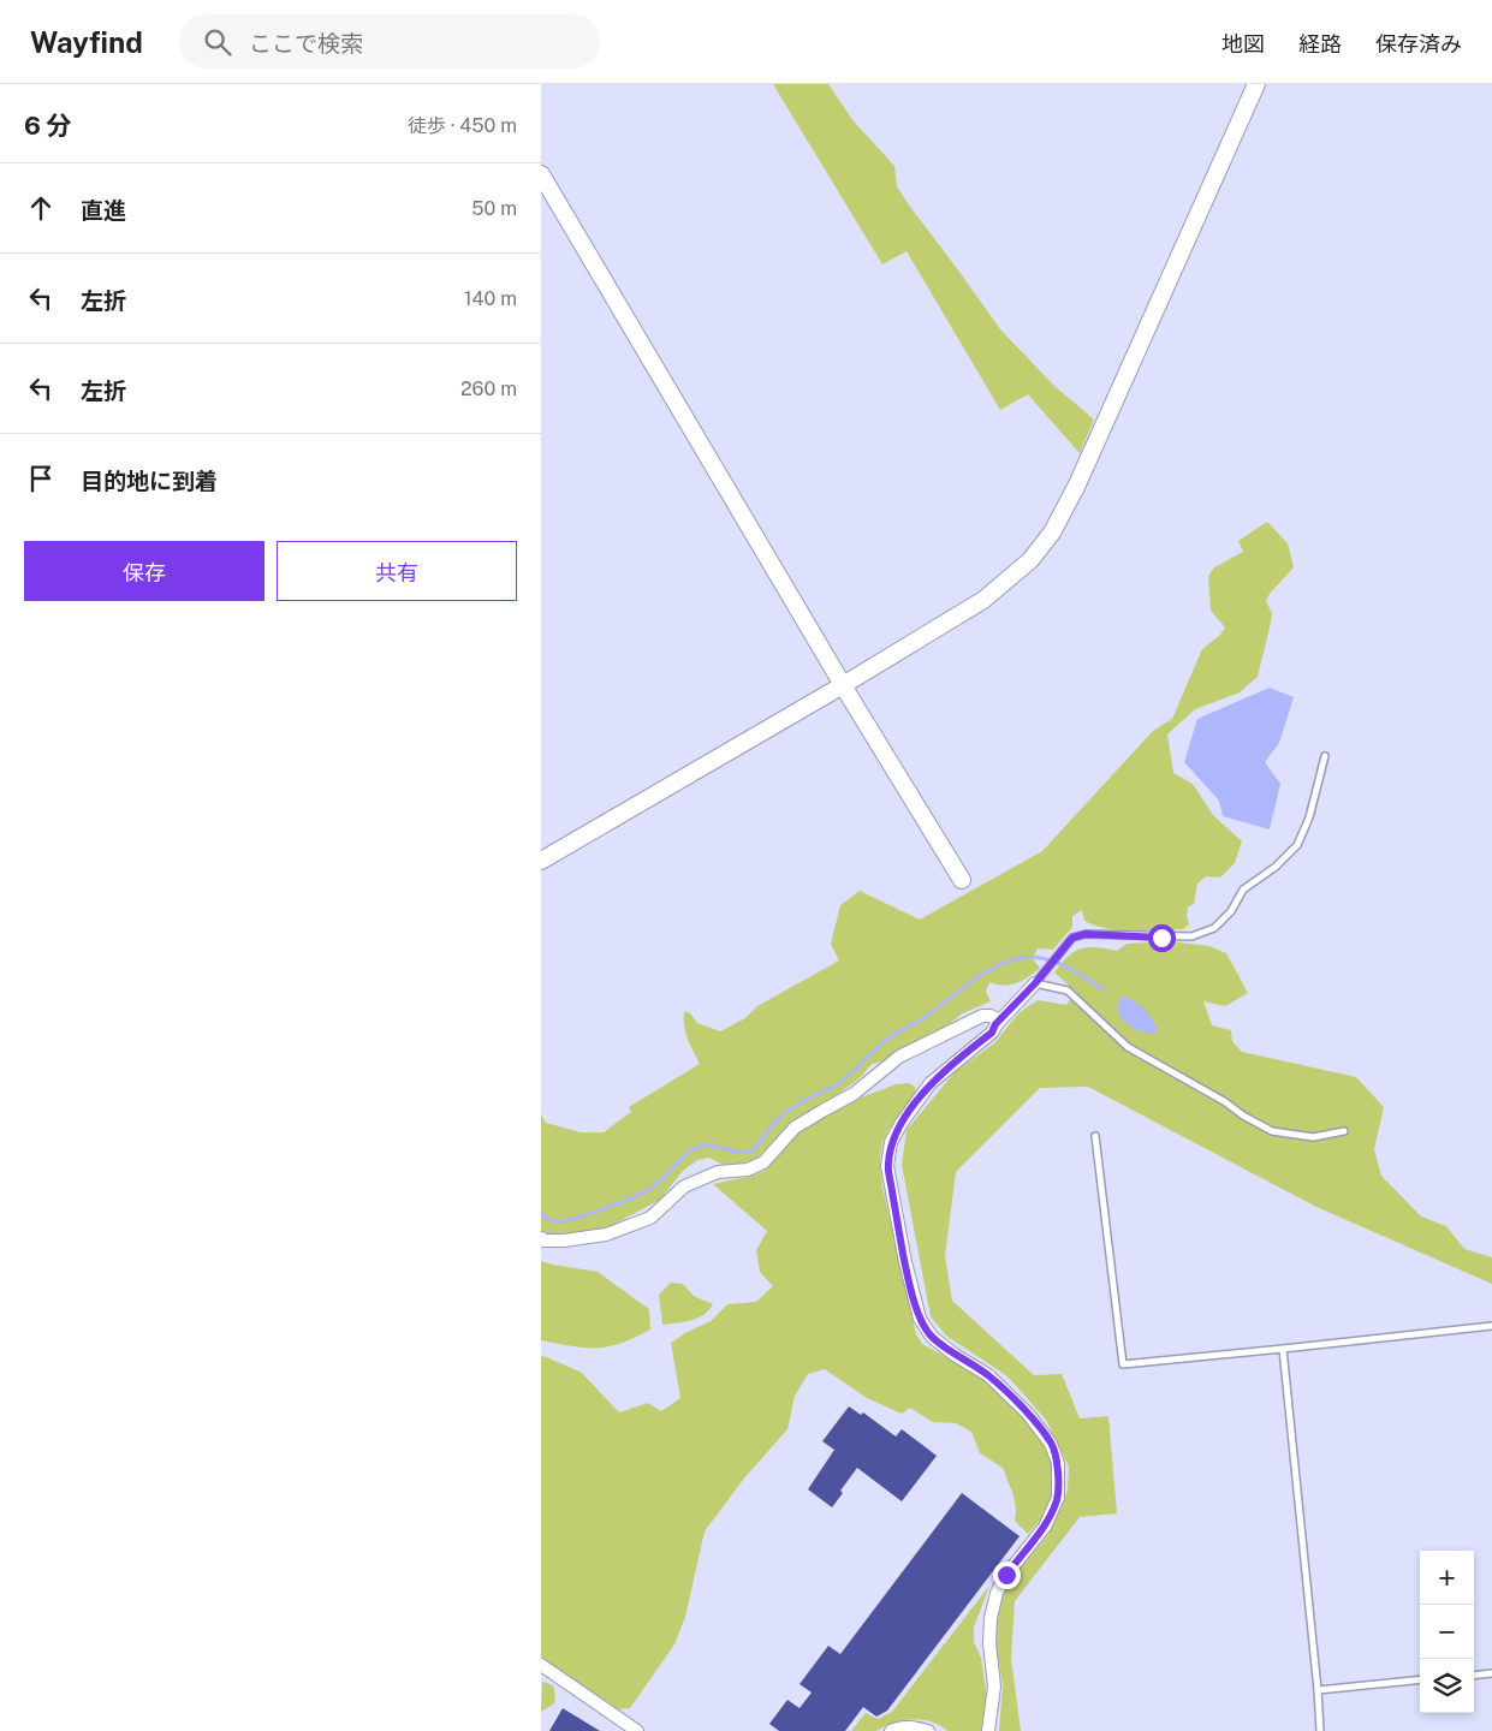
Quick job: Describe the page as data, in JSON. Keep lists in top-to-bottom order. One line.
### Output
{"page":{"header":"Wayfind","search":"ここで検索","nav":["地図","経路","保存済み"],"heading":["6 分","徒歩 · 450 m"],"list":[["直進","50 m"],["左折","140 m"],["左折","260 m"],"目的地に到着"],"buttons":["保存","共有"],"map_buttons":["+","−"]}}
